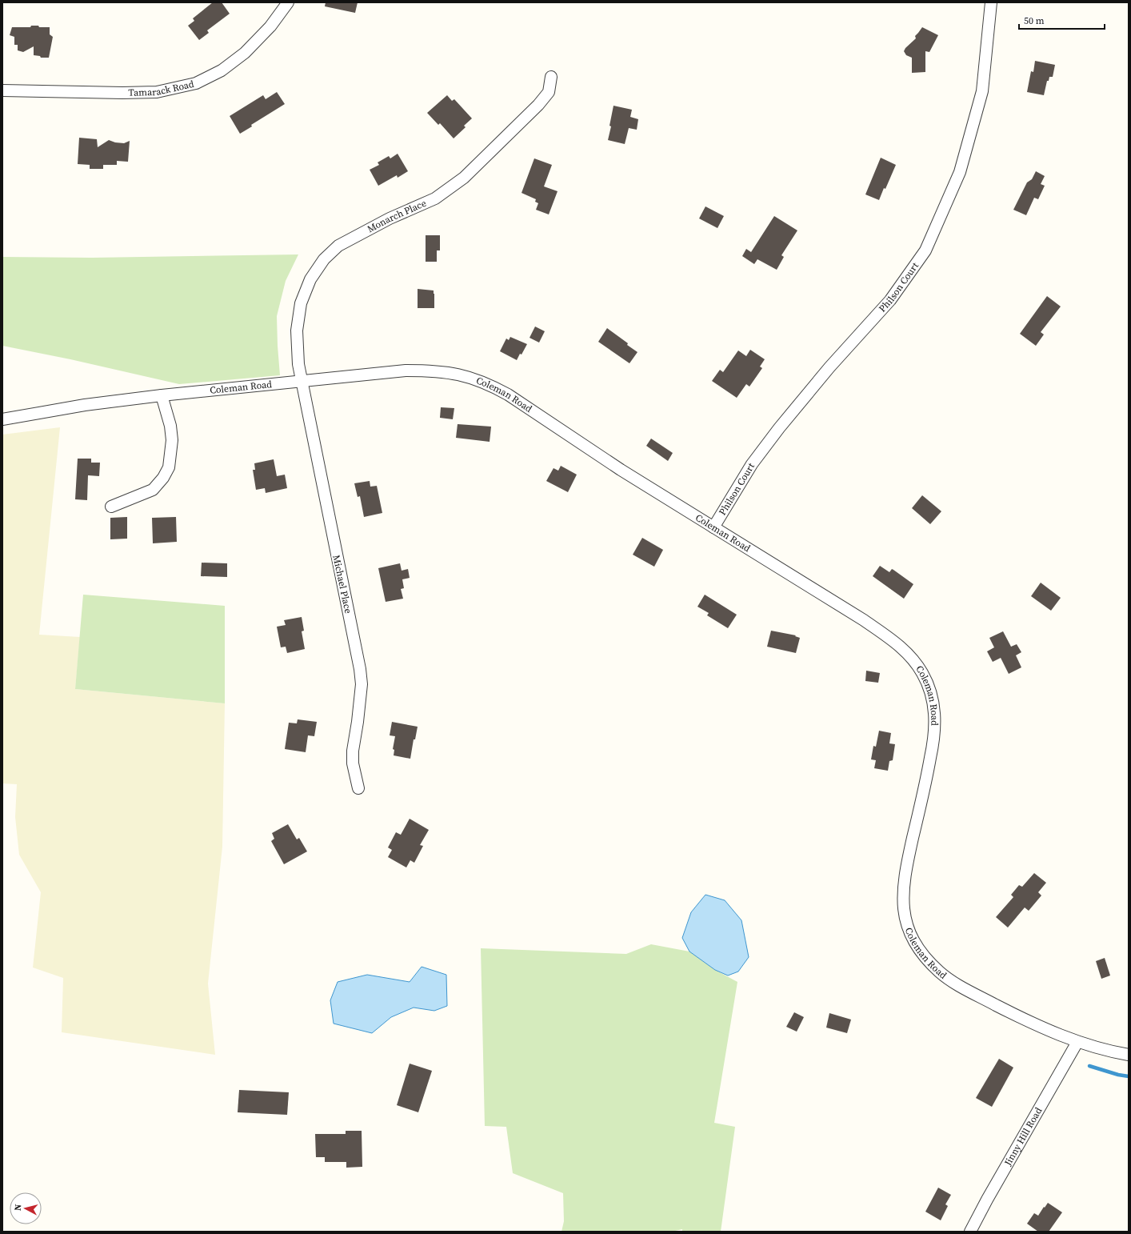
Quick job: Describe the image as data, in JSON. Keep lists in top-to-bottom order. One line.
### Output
{"streets":{"street":["Tamarack Road","Monarch Place","Philson Court","Coleman Road","Michael Place","Jinny Hill Road"]},"crossings":[["Monarch Place","Coleman Road"],["Monarch Place","Michael Place"],["Philson Court","Coleman Road"],["Coleman Road","Michael Place"],["Coleman Road","Jinny Hill Road"]],"scale_bar":"50 m","north":"left"}
